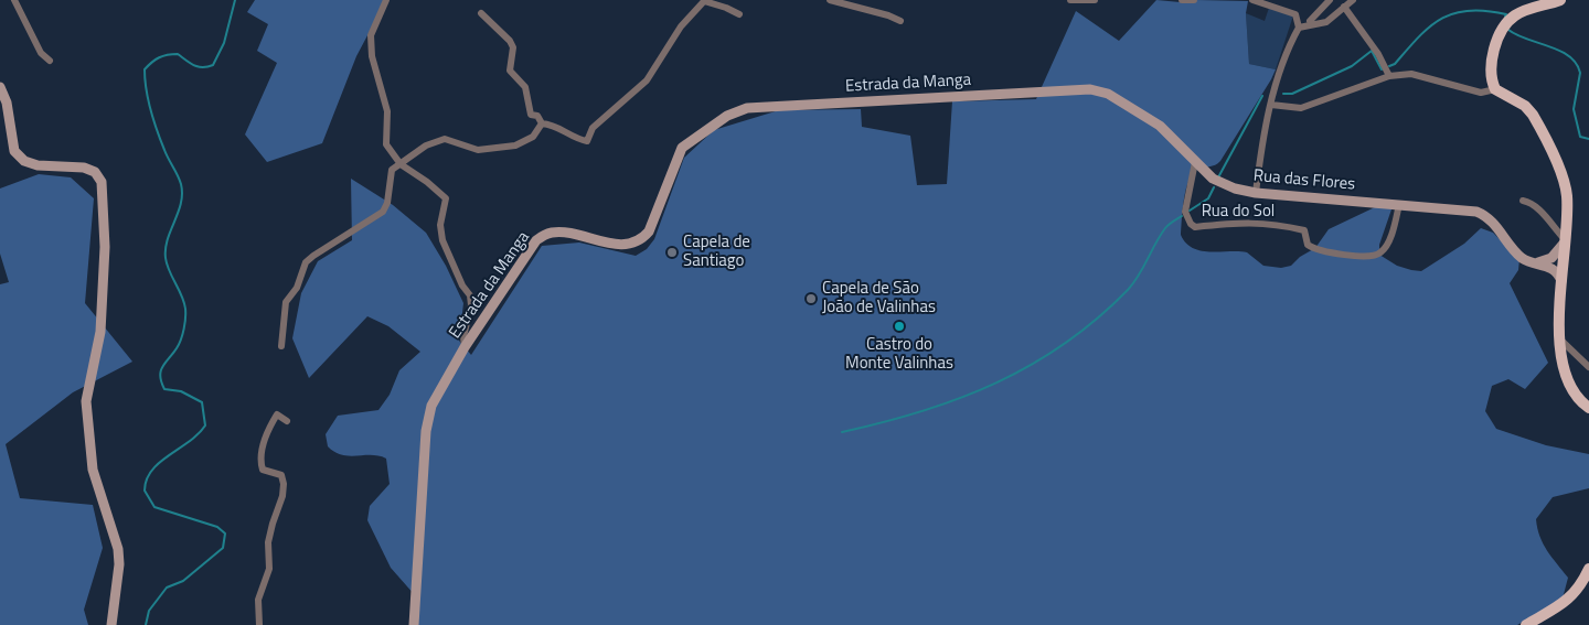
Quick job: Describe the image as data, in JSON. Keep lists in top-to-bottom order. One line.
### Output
{"streets":{"street":["Estrada da Manga","Rua das Flores","Rua do Sol"]},"crossings":[["Estrada da Manga","Rua das Flores"],["Rua das Flores","Rua do Sol"]],"places":["Capela de Santiago","Capela de São João de Valinhas","Castro do Monte Valinhas"]}
